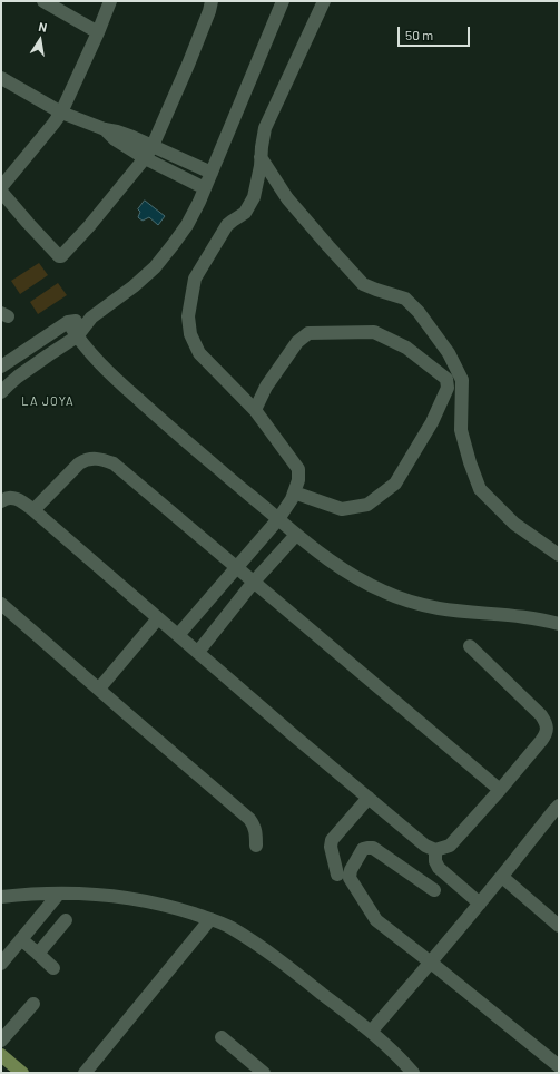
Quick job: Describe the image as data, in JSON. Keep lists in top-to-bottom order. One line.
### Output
{"districts":["LA JOYA"],"scale_bar":"50 m","north":"top"}
